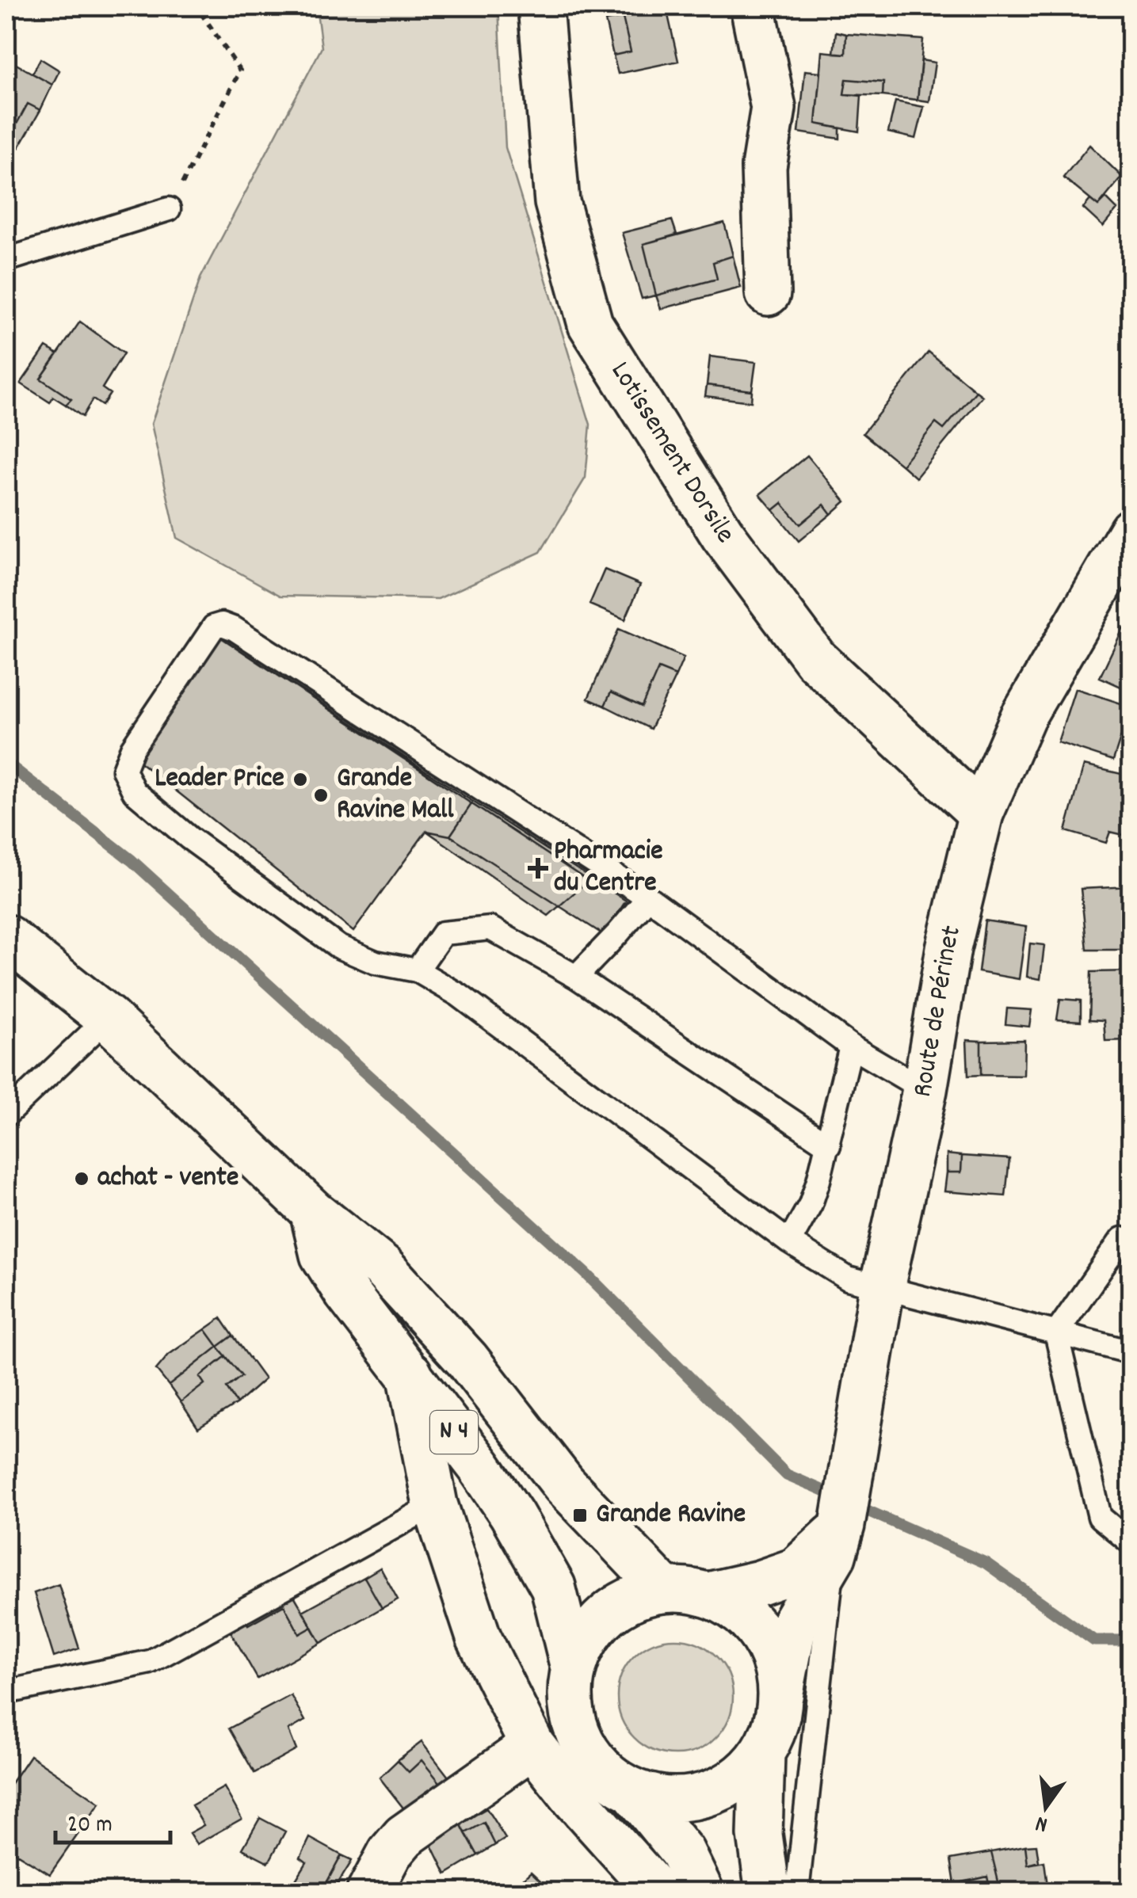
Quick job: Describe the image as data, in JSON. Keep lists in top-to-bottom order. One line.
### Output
{"streets":{"main road":["Lotissement Dorsile","Route de Périnet","N 4"]},"crossings":[["Lotissement Dorsile","Route de Périnet"],["Route de Périnet","N 4"]],"places":{"other":["Leader Price","Grande Ravine Mall","achat - vente"],"health":["Pharmacie du Centre"],"transit":["Grande Ravine"]},"scale_bar":"20 m","north":"bottom"}
